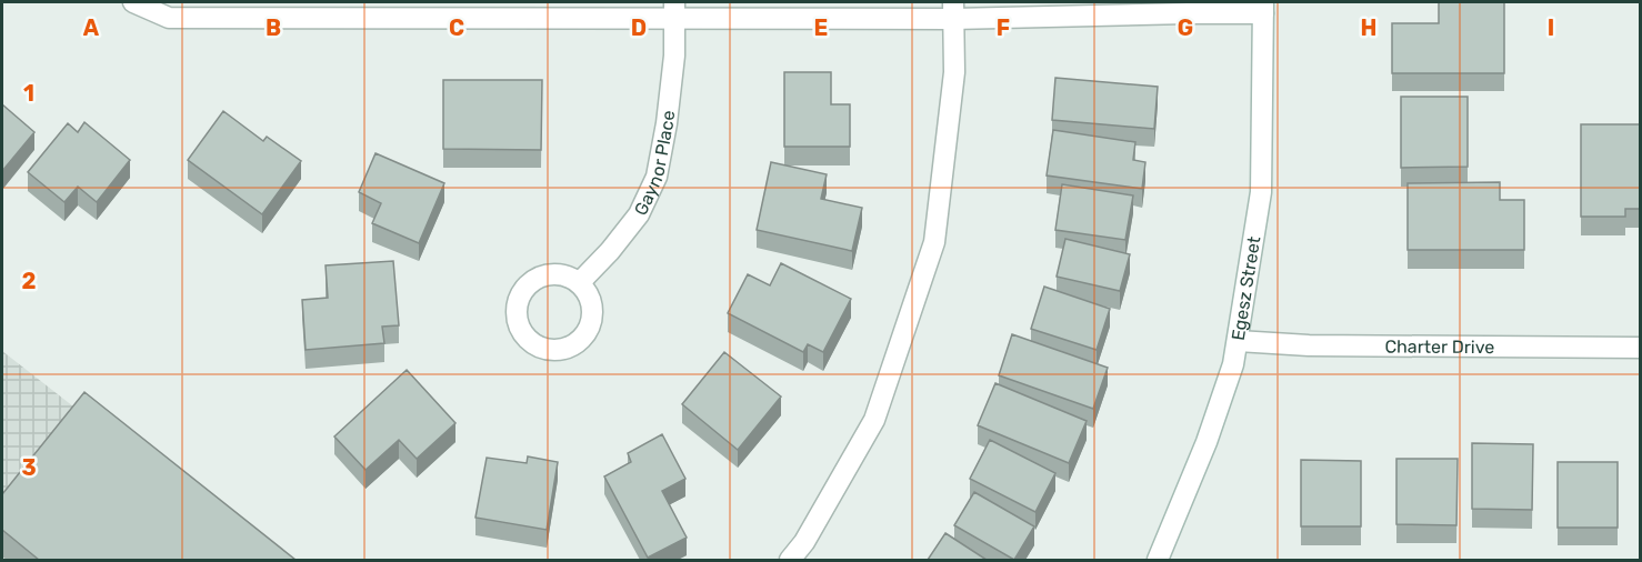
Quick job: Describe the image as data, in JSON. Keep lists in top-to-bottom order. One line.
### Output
{"streets":{"street":["Gaynor Place","Egesz Street","Charter Drive"]},"crossings":[["Egesz Street","Charter Drive"]],"grid":{"columns":["A","B","C","D","E","F","G","H","I"],"rows":["1","2","3"]}}
